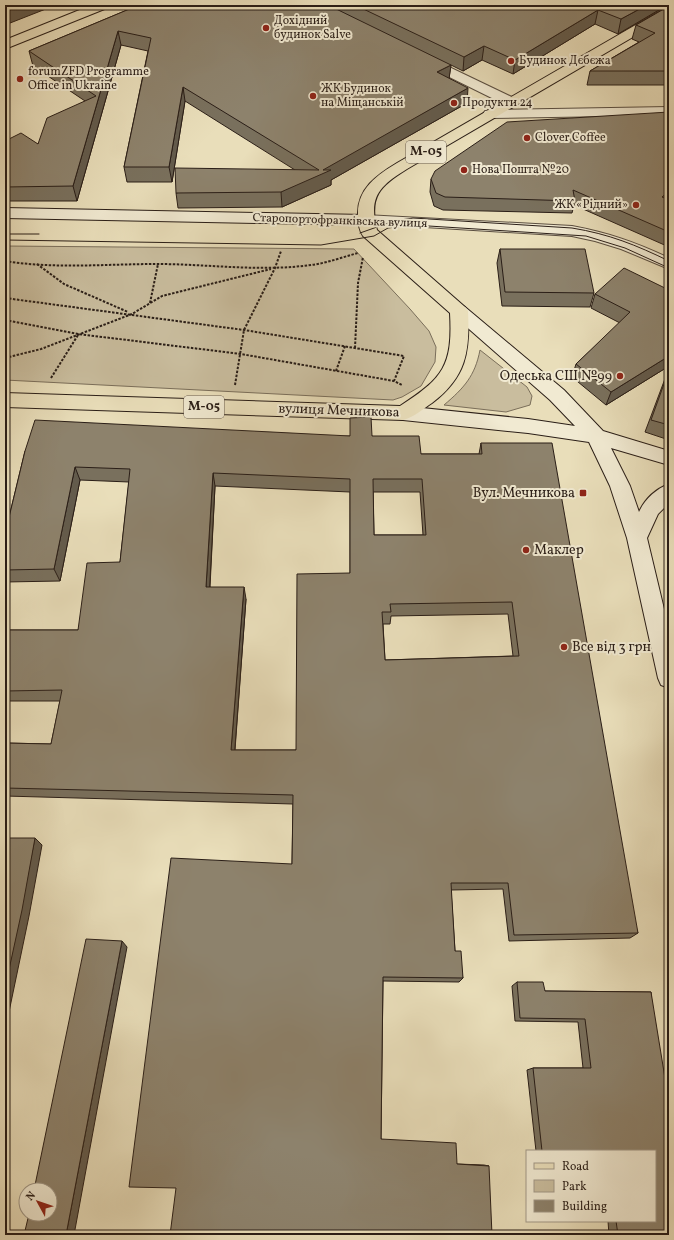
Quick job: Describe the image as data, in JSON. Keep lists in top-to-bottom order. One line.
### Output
{"streets":{"main road":["М-05","Старопортофранківська вулиця","вулиця Мечникова"]},"crossings":[["М-05","Старопортофранківська вулиця"]],"places":{"other":["Дохідний будинок Salve","Будинок Дєбєжа","forumZFD Programme Office in Ukraine","ЖК Будинок на Міщанській","Продукти 24","Clover Coffee","Нова Пошта №20","ЖК «Рідний»","Одеська СШ №99","Маклер","Все від 3 грн"],"transit":["Вул. Мечникова"]},"legend":["Road","Park","Building"],"north":"top left"}
